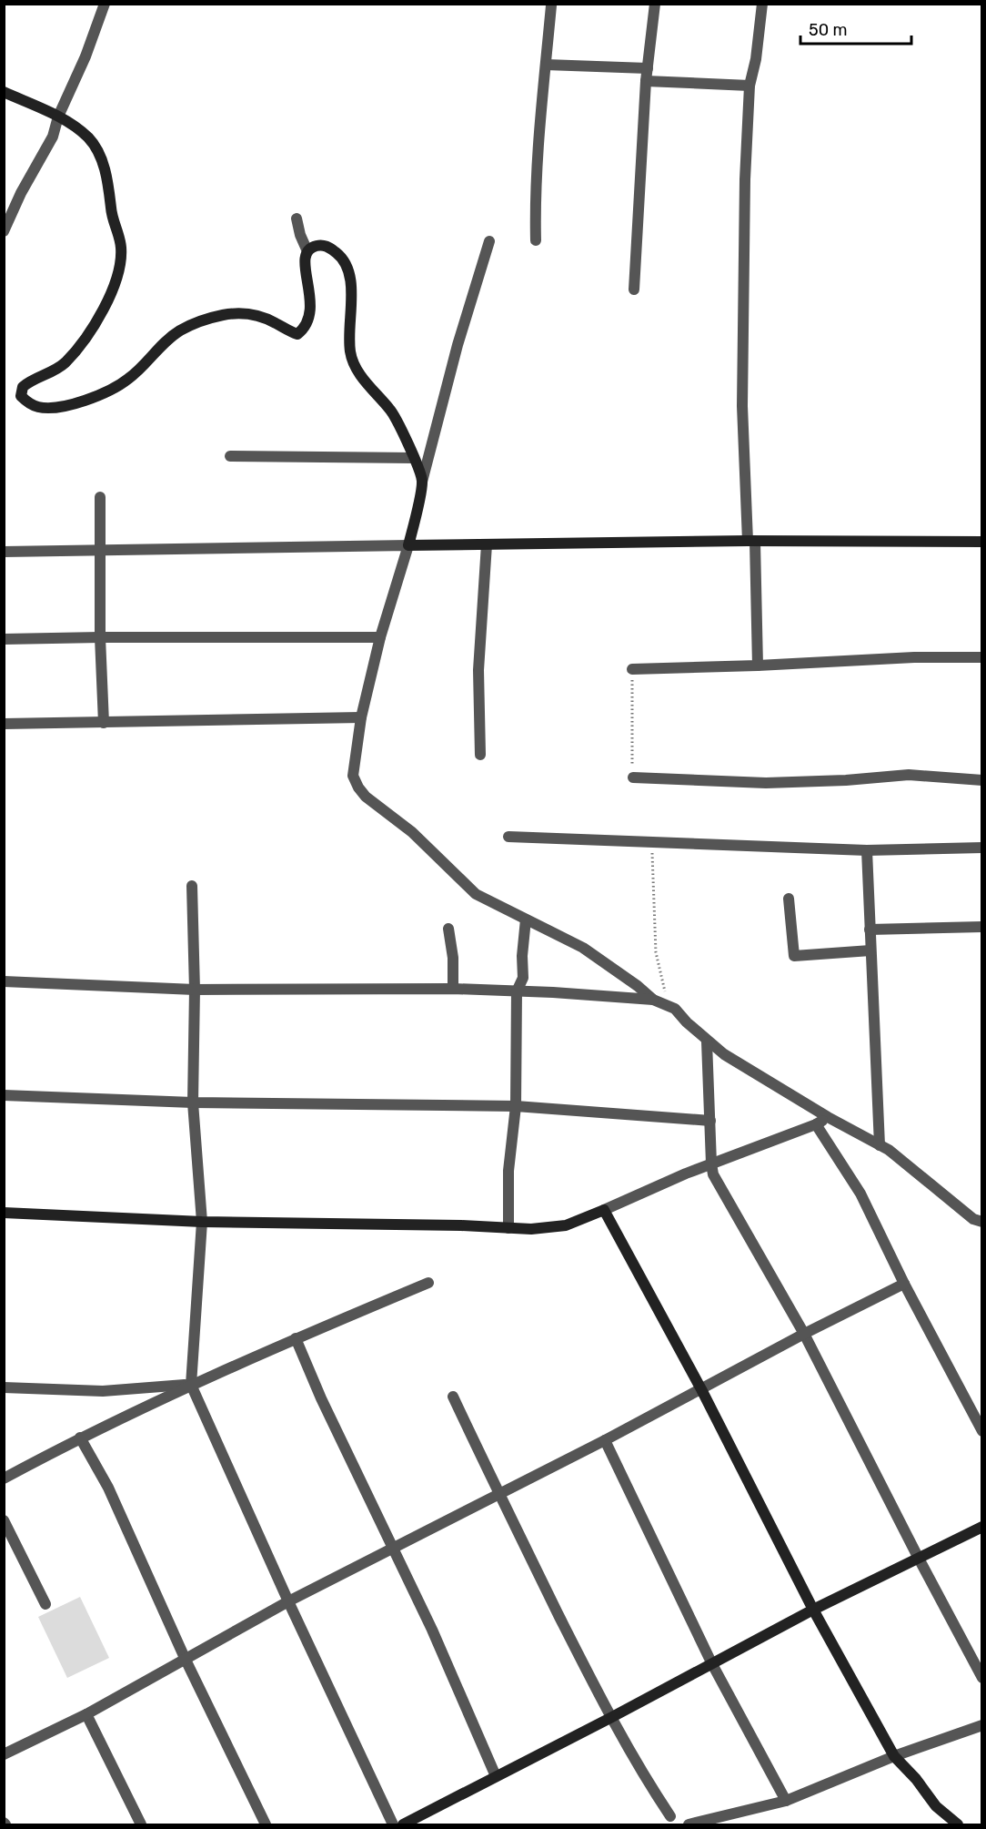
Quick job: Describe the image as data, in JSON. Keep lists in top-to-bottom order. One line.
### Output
{"scale_bar":"50 m"}
